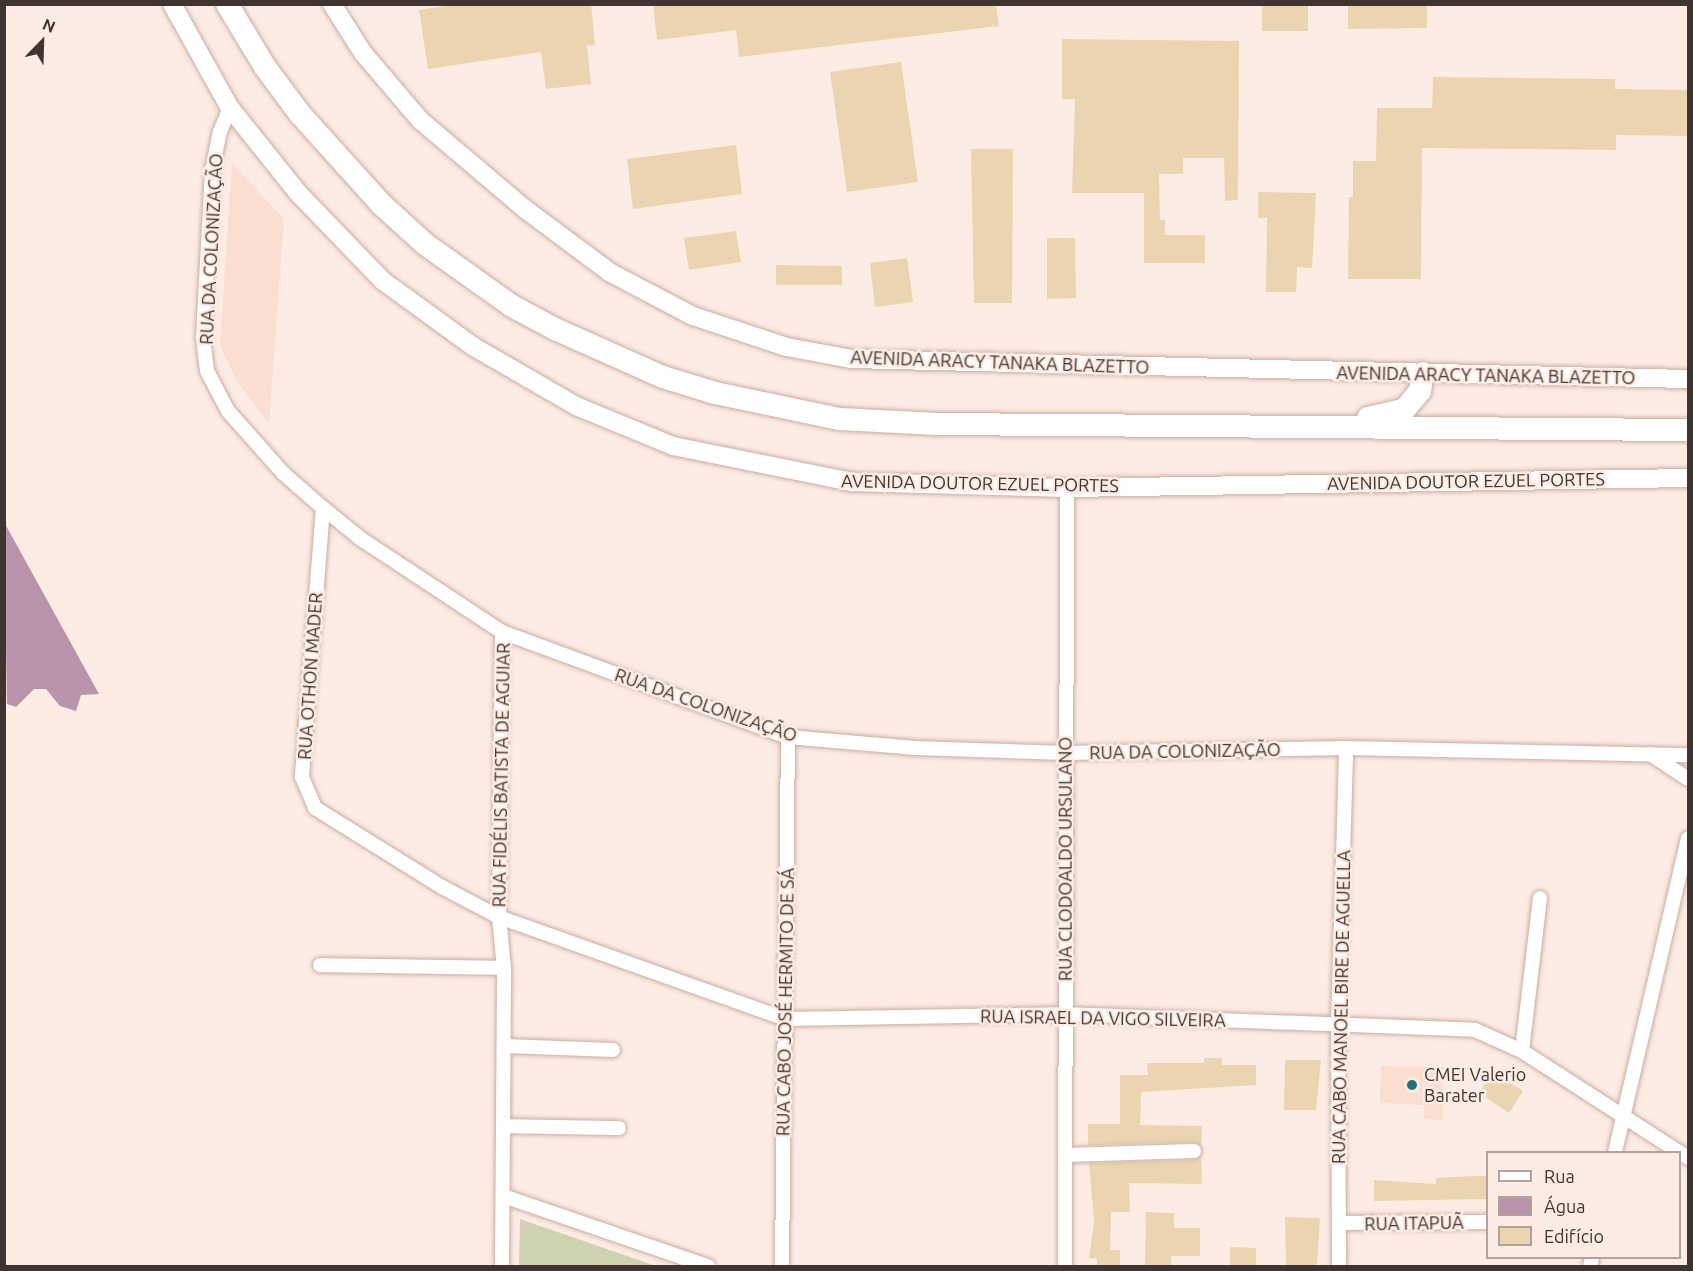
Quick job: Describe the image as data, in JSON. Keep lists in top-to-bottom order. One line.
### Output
{"streets":{"main road":["AVENIDA ARACY TANAKA BLAZETTO","AVENIDA DOUTOR EZUEL PORTES"],"street":["RUA DA COLONIZAÇÃO","RUA OTHON MADER","RUA FIDÉLIS BATISTA DE AGUIAR","RUA CLODOALDO URSULANO","RUA CABO JOSÉ HERMITO DE SÁ","RUA CABO MANOEL BIRE DE AGUELLA","RUA ISRAEL DA VIGO SILVEIRA","RUA ITAPUÃ"]},"crossings":[["RUA DA COLONIZAÇÃO","AVENIDA DOUTOR EZUEL PORTES"],["RUA DA COLONIZAÇÃO","RUA OTHON MADER"],["RUA DA COLONIZAÇÃO","RUA FIDÉLIS BATISTA DE AGUIAR"],["RUA DA COLONIZAÇÃO","RUA CLODOALDO URSULANO"],["RUA DA COLONIZAÇÃO","RUA CABO JOSÉ HERMITO DE SÁ"],["RUA DA COLONIZAÇÃO","RUA CABO MANOEL BIRE DE AGUELLA"],["AVENIDA DOUTOR EZUEL PORTES","RUA CLODOALDO URSULANO"],["RUA OTHON MADER","RUA FIDÉLIS BATISTA DE AGUIAR"],["RUA OTHON MADER","RUA ISRAEL DA VIGO SILVEIRA"],["RUA FIDÉLIS BATISTA DE AGUIAR","RUA ISRAEL DA VIGO SILVEIRA"],["RUA CLODOALDO URSULANO","RUA ISRAEL DA VIGO SILVEIRA"],["RUA CABO JOSÉ HERMITO DE SÁ","RUA ISRAEL DA VIGO SILVEIRA"],["RUA CABO MANOEL BIRE DE AGUELLA","RUA ISRAEL DA VIGO SILVEIRA"],["RUA CABO MANOEL BIRE DE AGUELLA","RUA ITAPUÃ"]],"places":["CMEI Valerio Barater"],"legend":["Rua","Água","Edifício"],"north":"top right"}
